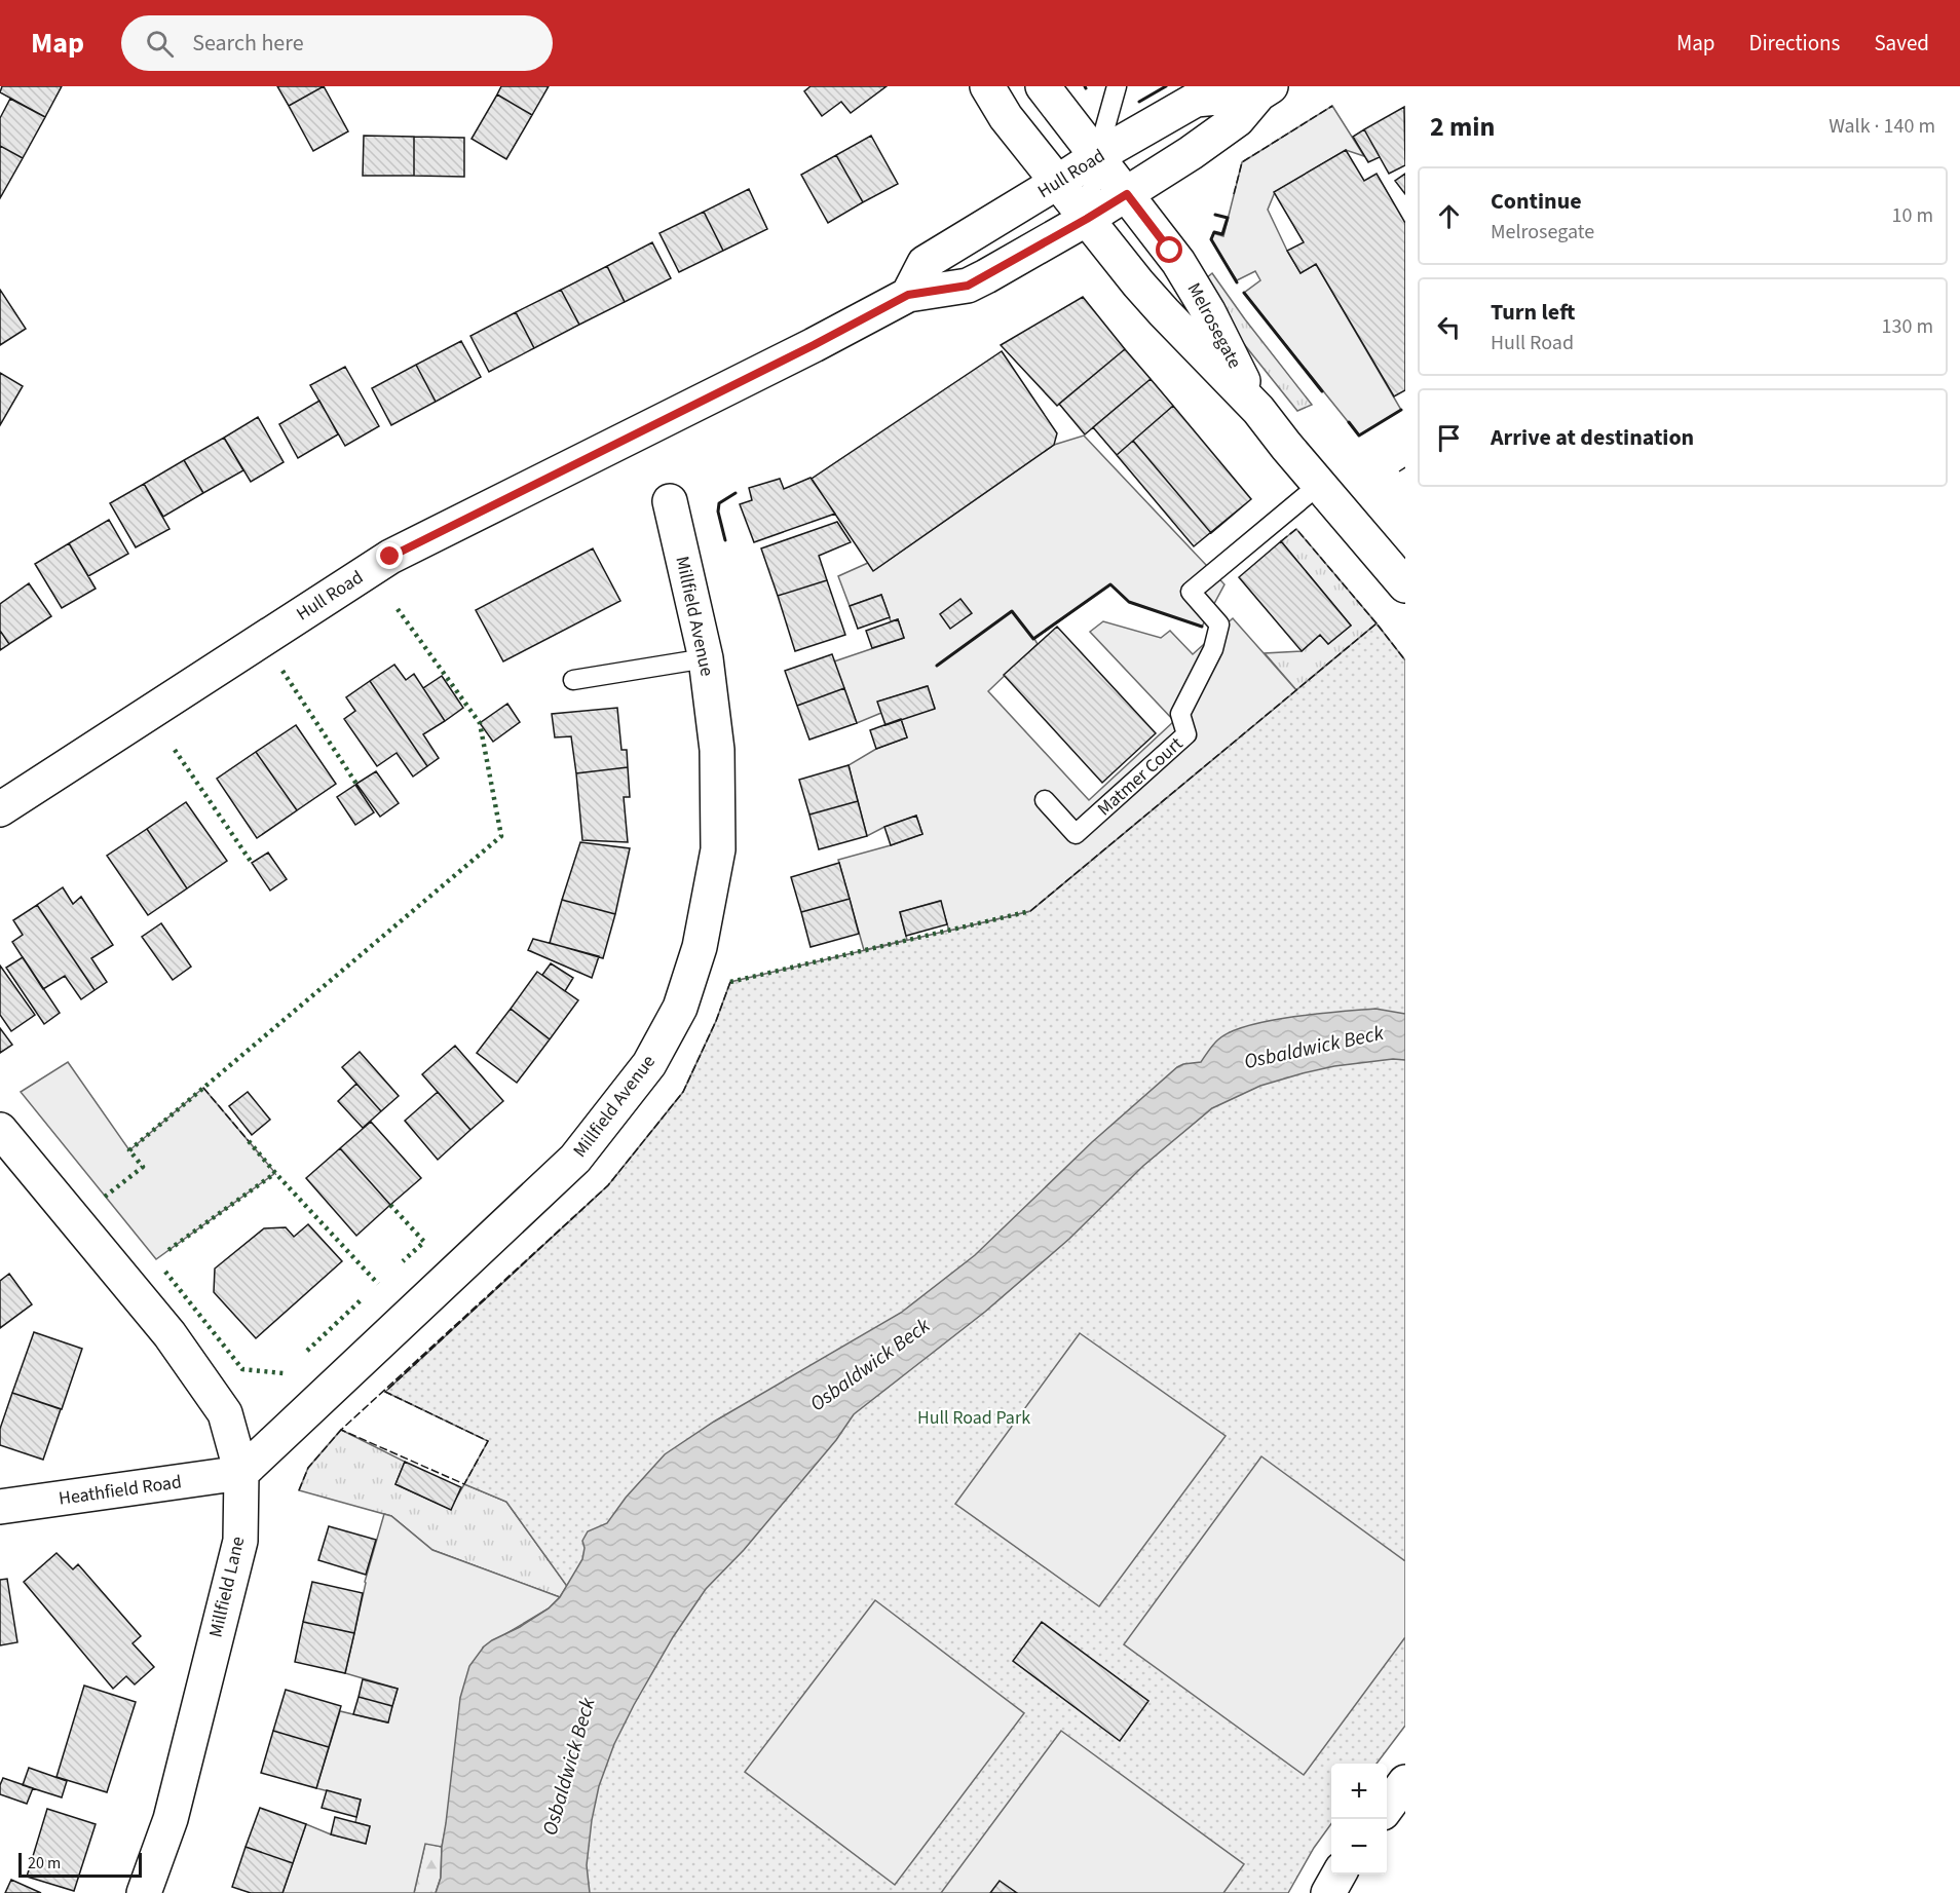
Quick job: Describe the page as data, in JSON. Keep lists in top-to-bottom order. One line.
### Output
{"streets":{"street":["Hull Road","Melrosegate","Millfield Avenue","Heathfield Road","Millfield Lane"],"lane":["Matmer Court"]},"crossings":[["Hull Road","Melrosegate"],["Melrosegate","Matmer Court"],["Millfield Avenue","Heathfield Road"],["Millfield Avenue","Millfield Lane"],["Heathfield Road","Millfield Lane"]],"water":["Osbaldwick Beck"],"parks":["Hull Road Park"],"scale_bar":"20 m","page":{"header":"Map","search":"Search here","nav":["Map","Directions","Saved"],"heading":["2 min","Walk · 140 m"],"list":[["Continue","Melrosegate","10 m"],["Turn left","Hull Road","130 m"],"Arrive at destination"],"map_buttons":["+","−"],"scale":"20 m"}}
